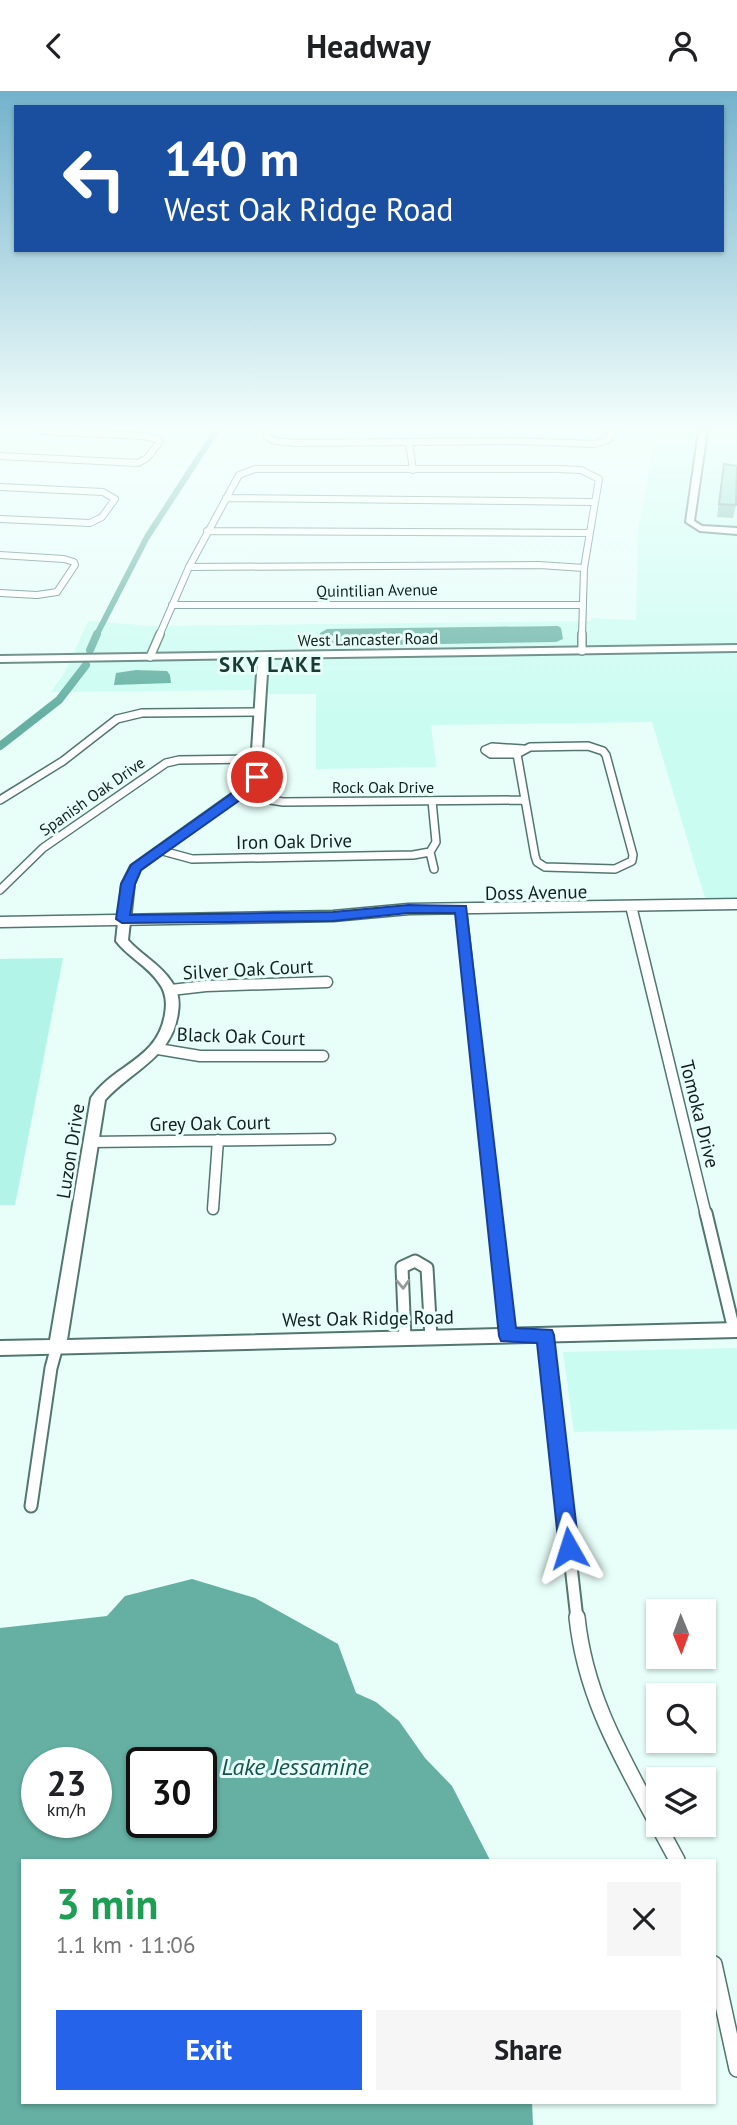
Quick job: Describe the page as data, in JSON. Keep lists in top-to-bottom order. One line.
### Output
{"streets":{"street":["Quintilian Avenue","West Lancaster Road","Rock Oak Drive","Spanish Oak Drive","Iron Oak Drive","Doss Avenue","Silver Oak Court","Black Oak Court","Tomoka Drive","Grey Oak Court","Luzon Drive","West Oak Ridge Road"]},"crossings":[["Doss Avenue","Tomoka Drive"],["Silver Oak Court","Luzon Drive"],["Black Oak Court","Luzon Drive"],["Tomoka Drive","West Oak Ridge Road"],["Grey Oak Court","Luzon Drive"],["Luzon Drive","West Oak Ridge Road"]],"districts":["SKY LAKE"],"water":["Lake Jessamine"],"north":"bottom","page":{"header":"Headway","turn":["140 m","West Oak Ridge Road"],"speed":"23 km/h","limit":"30","heading":["3 min","1.1 km · 11:06"],"buttons":["Exit","Share"]}}
